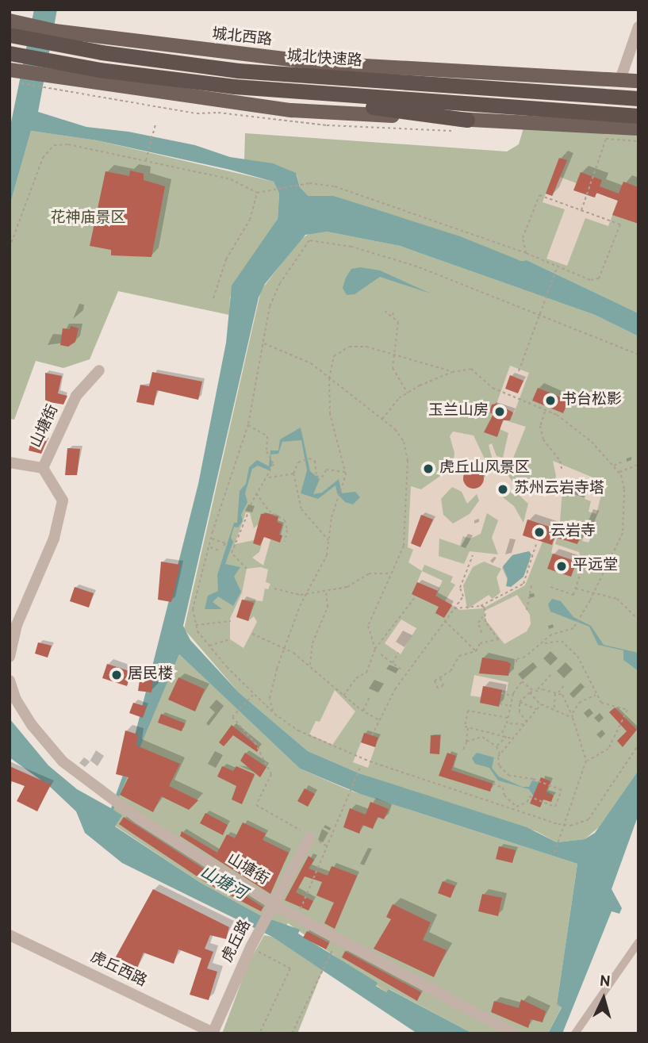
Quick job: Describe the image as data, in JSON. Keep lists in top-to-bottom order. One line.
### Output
{"streets":{"highway":["城北快速路"],"main road":["城北西路"],"street":["山塘街","虎丘路","虎丘西路"]},"crossings":[["城北西路","城北快速路"],["山塘街","虎丘路"],["虎丘路","虎丘西路"]],"water":["山塘河"],"parks":["花神庙景区"],"places":["书台松影","玉兰山房","虎丘山风景区","苏州云岩寺塔","云岩寺","平远堂","居民楼"],"north":"top"}
